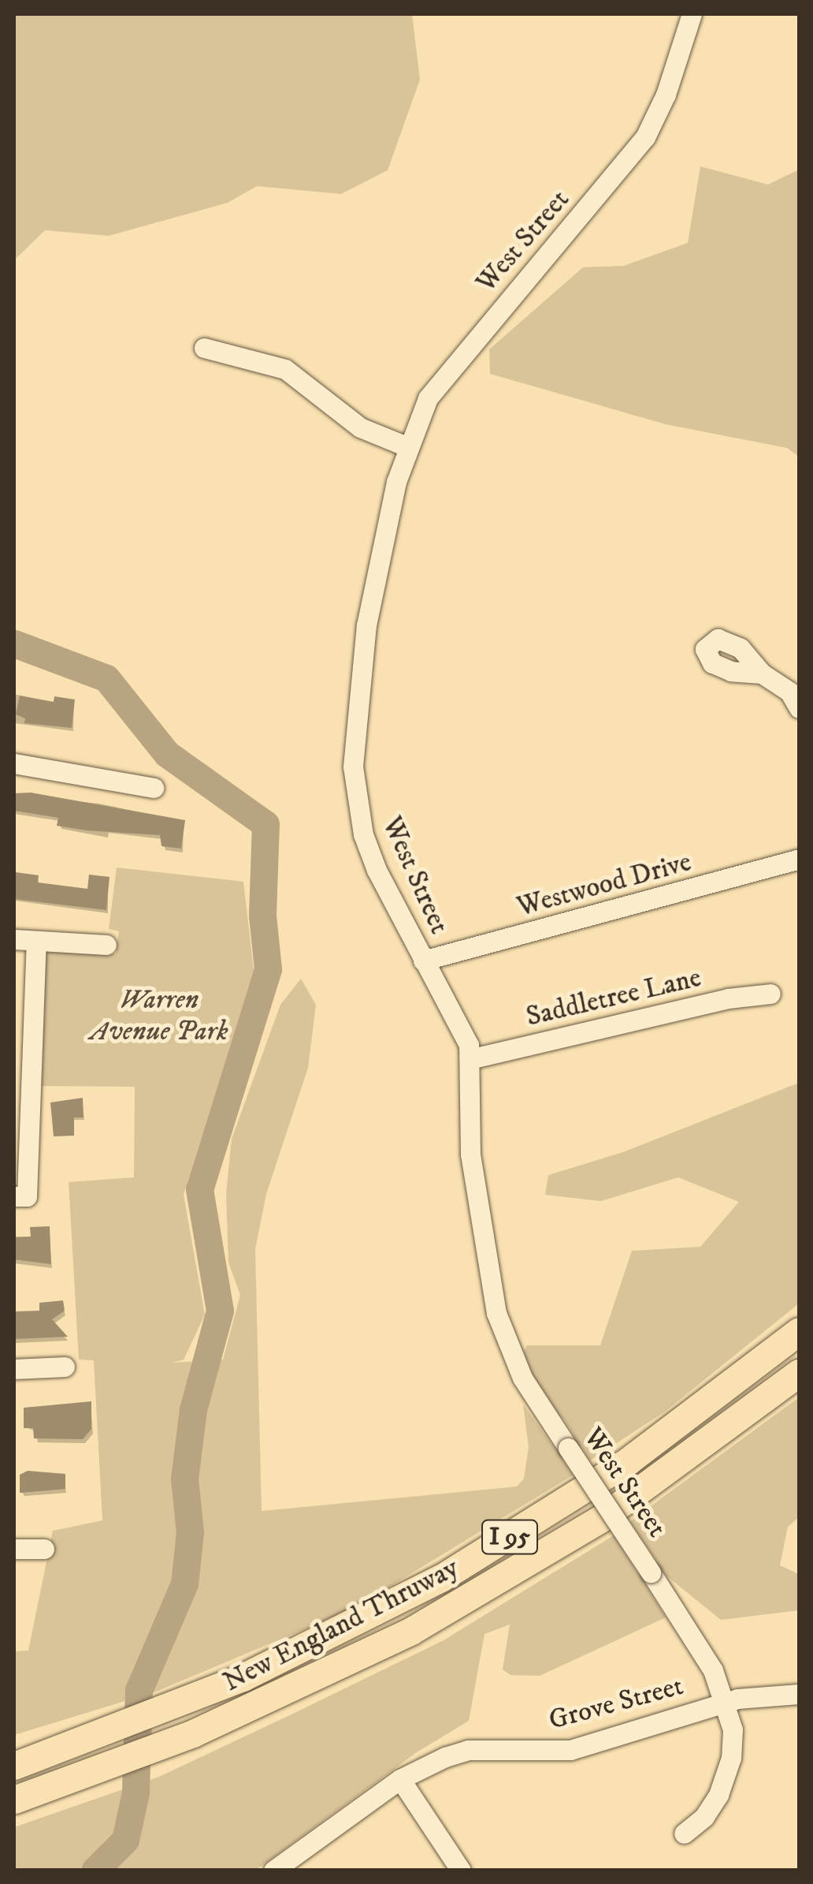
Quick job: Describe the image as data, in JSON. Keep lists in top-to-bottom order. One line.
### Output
{"streets":{"highway":["I 95","New England Thruway"],"street":["West Street","Westwood Drive","Saddletree Lane","Grove Street"]},"crossings":[["West Street","Westwood Drive"],["West Street","Saddletree Lane"],["West Street","Grove Street"]],"parks":["Warren Avenue Park"]}
